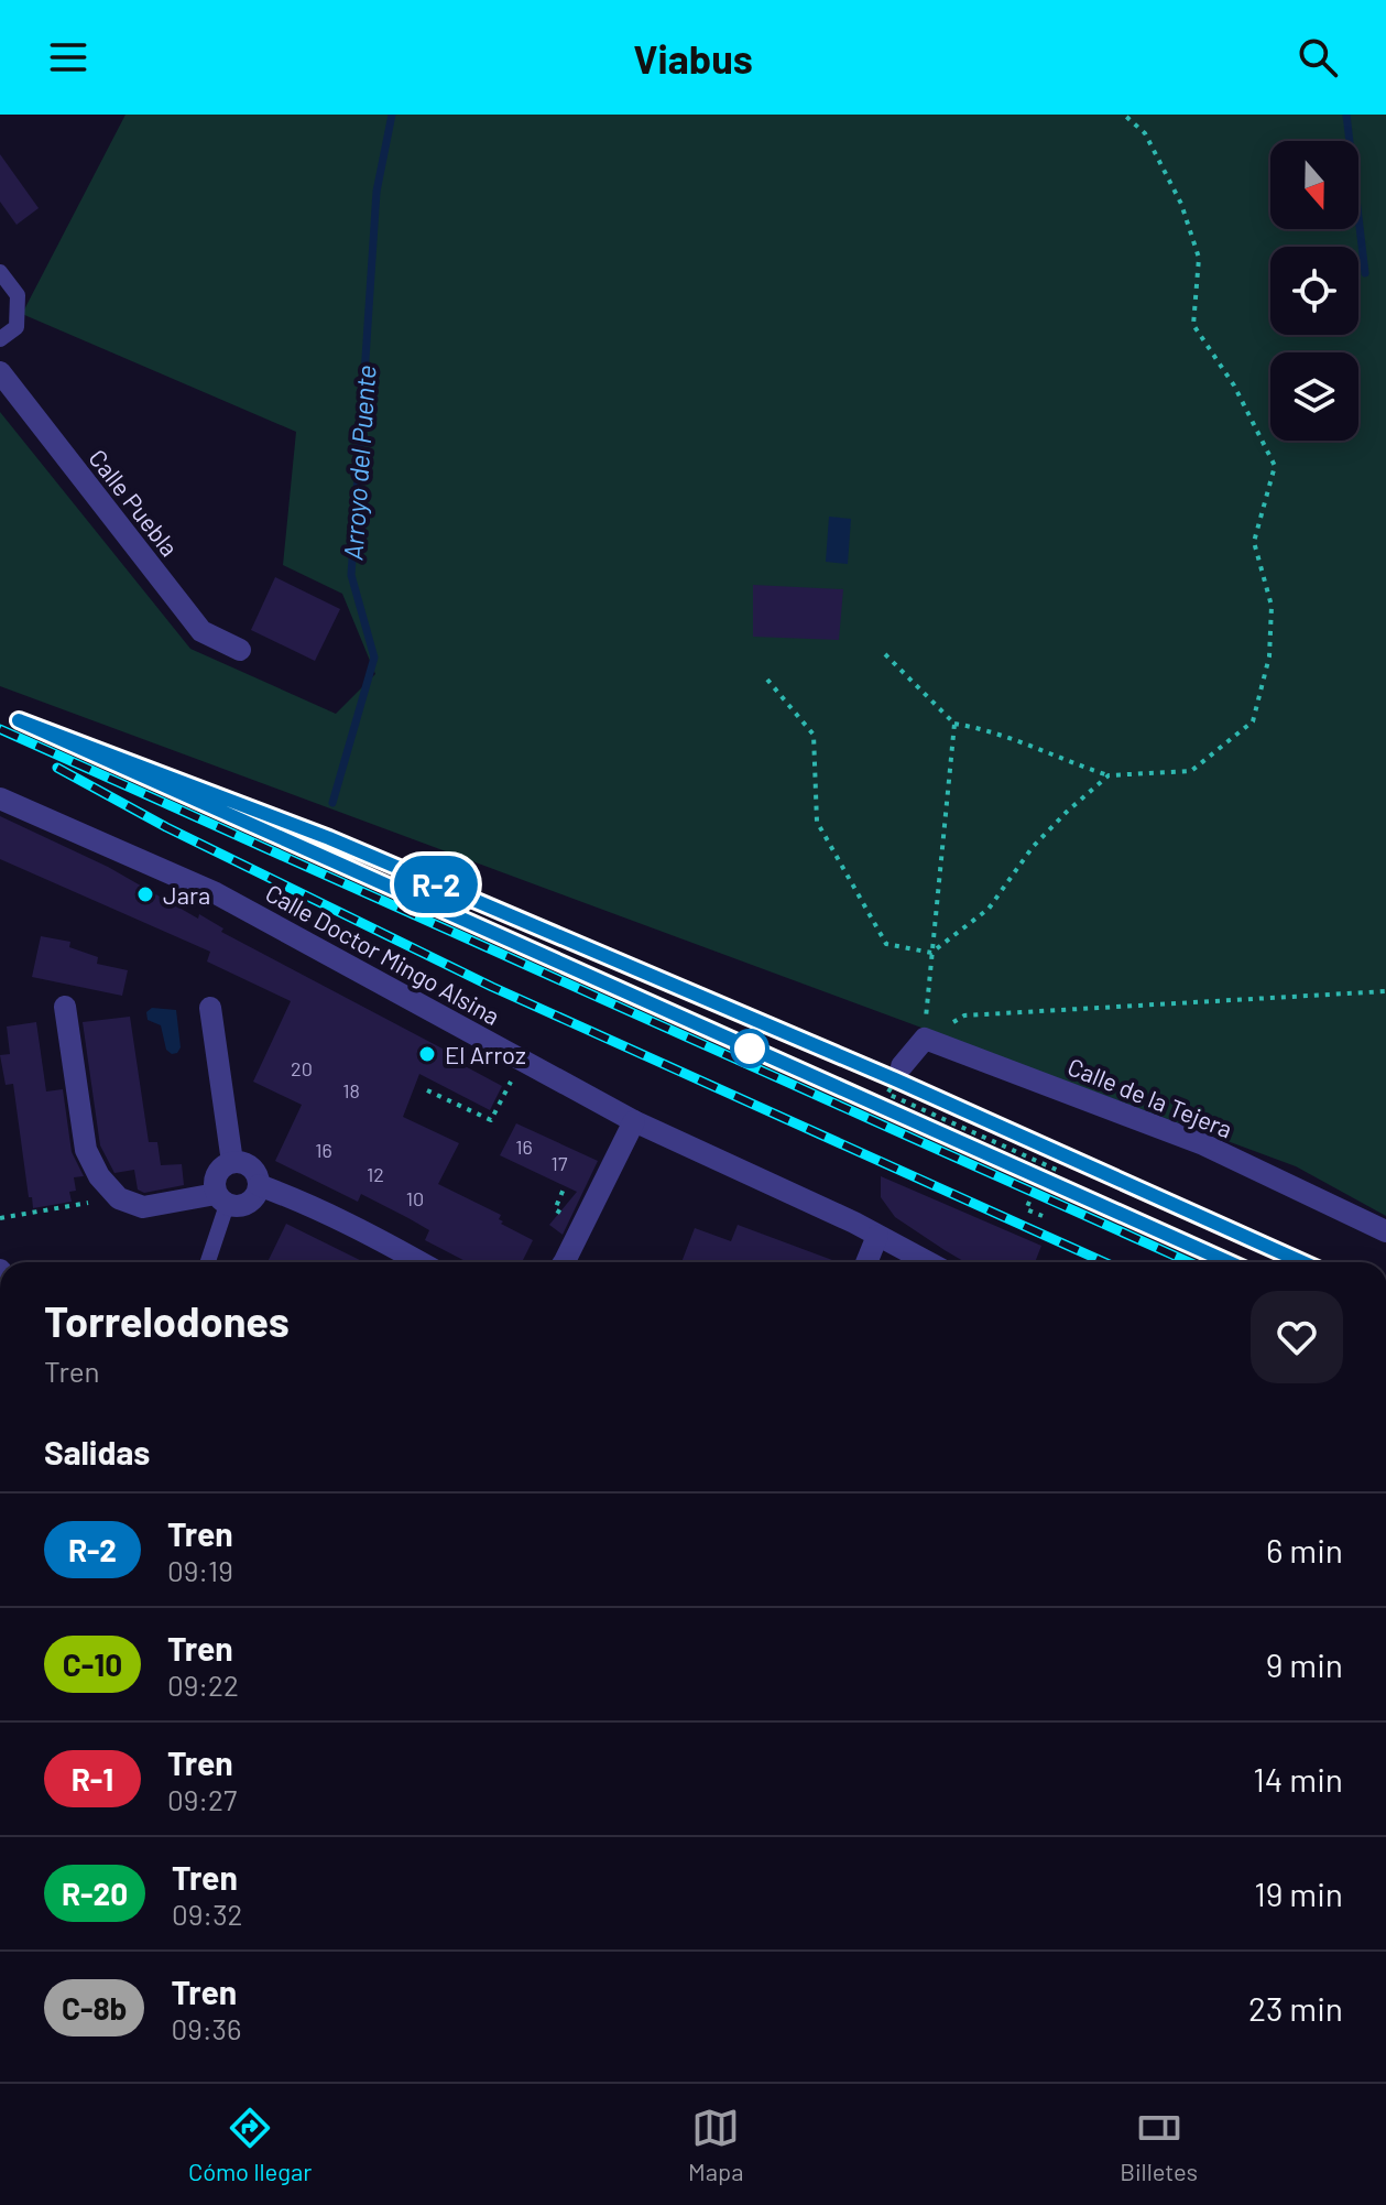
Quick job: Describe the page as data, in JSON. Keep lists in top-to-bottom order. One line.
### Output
{"streets":{"street":["Calle Puebla","Calle Doctor Mingo Alsina","Calle de la Tejera"]},"water":["Arroyo del Puente"],"places":["Jara","El Arroz"],"house_numbers":["20","18","16","16","17","12","10"],"north":"bottom","page":{"header":"Viabus","on_map":"R-2","heading":[["Torrelodones","Tren"],"Salidas"],"list":[{"mark":"R-2","name":"Tren","note":"09:19","value":"6 min"},{"mark":"C-10","name":"Tren","note":"09:22","value":"9 min"},{"mark":"R-1","name":"Tren","note":"09:27","value":"14 min"},{"mark":"R-20","name":"Tren","note":"09:32","value":"19 min"},{"mark":"C-8b","name":"Tren","note":"09:36","value":"23 min"}],"tabs":["Cómo llegar","Mapa","Billetes"]}}
